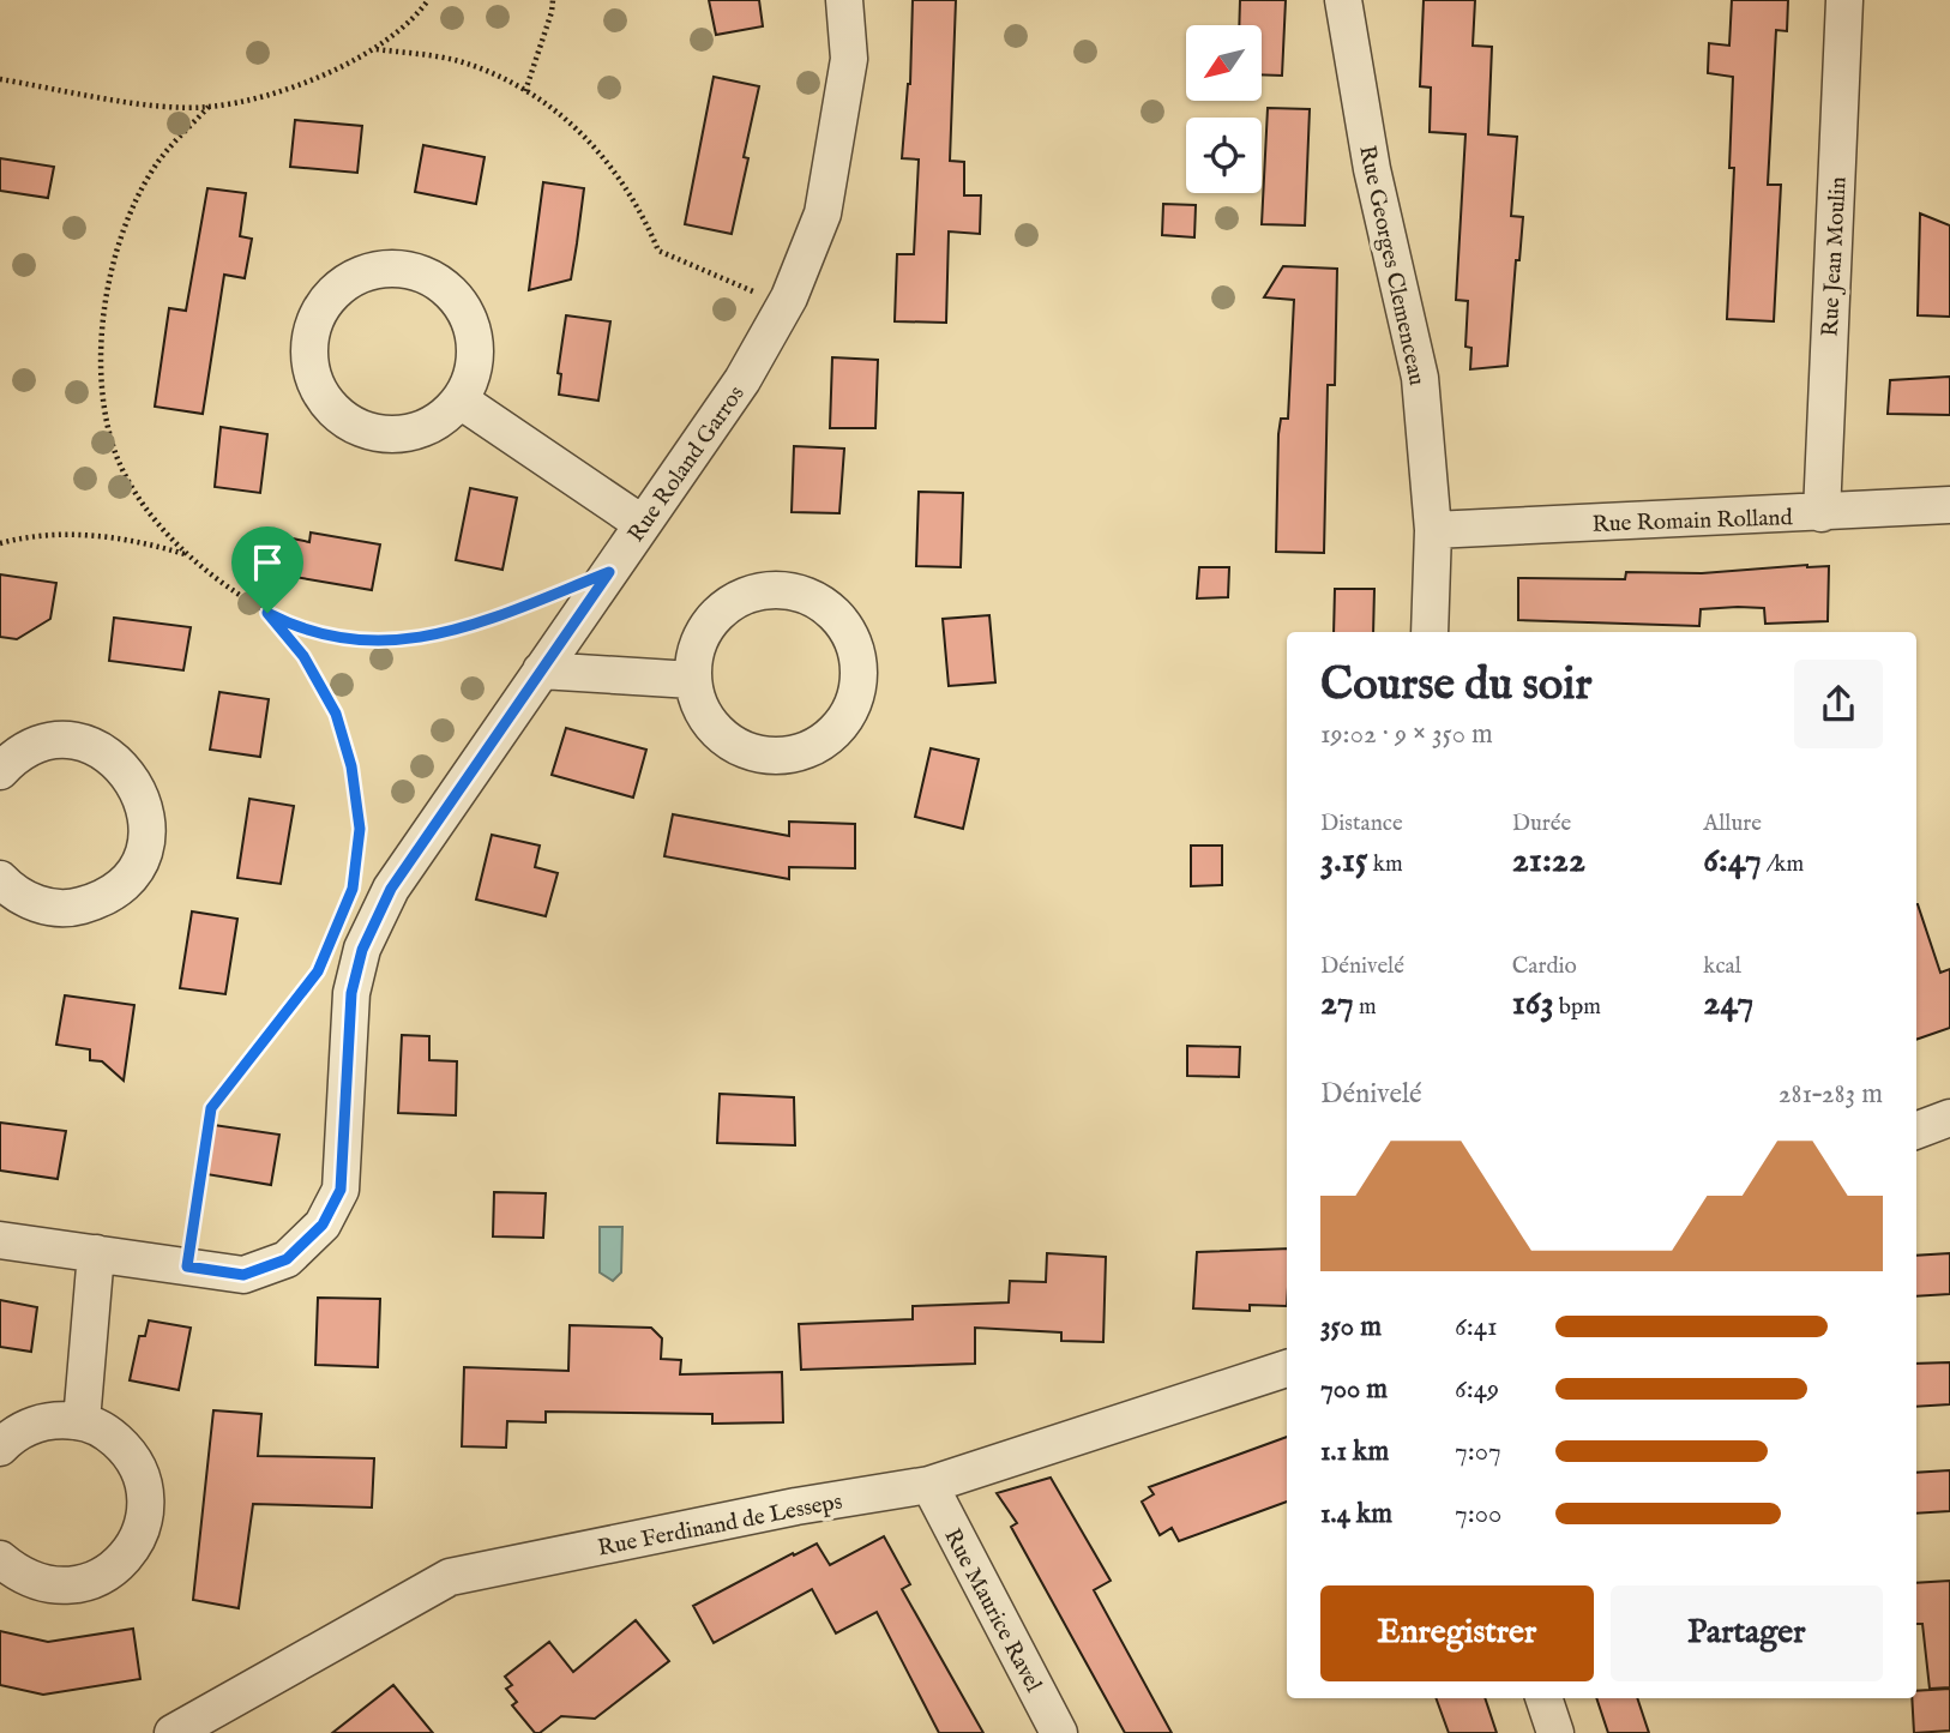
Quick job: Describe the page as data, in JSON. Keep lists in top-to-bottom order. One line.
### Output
{"streets":{"street":["Rue Jean Moulin","Rue Georges Clemenceau","Rue Roland Garros","Rue Romain Rolland","Rue Ferdinand de Lesseps","Rue Maurice Ravel"]},"crossings":[["Rue Jean Moulin","Rue Romain Rolland"],["Rue Georges Clemenceau","Rue Romain Rolland"],["Rue Ferdinand de Lesseps","Rue Maurice Ravel"]],"north":"bottom left","page":{"heading":["Course du soir","19:02 · 9 × 350 m"],"stats":[["Distance","3.15 km"],["Durée","21:22"],["Allure","6:47 /km"],["Dénivelé","27 m"],["Cardio","163 bpm"],["kcal","247"]],"chart":["Dénivelé","281–283 m"],"list":[{"name":"350 m","note":"6:41"},{"name":"700 m","note":"6:49"},{"name":"1.1 km","note":"7:07"},{"name":"1.4 km","note":"7:00"}],"buttons":["Enregistrer","Partager"]}}
